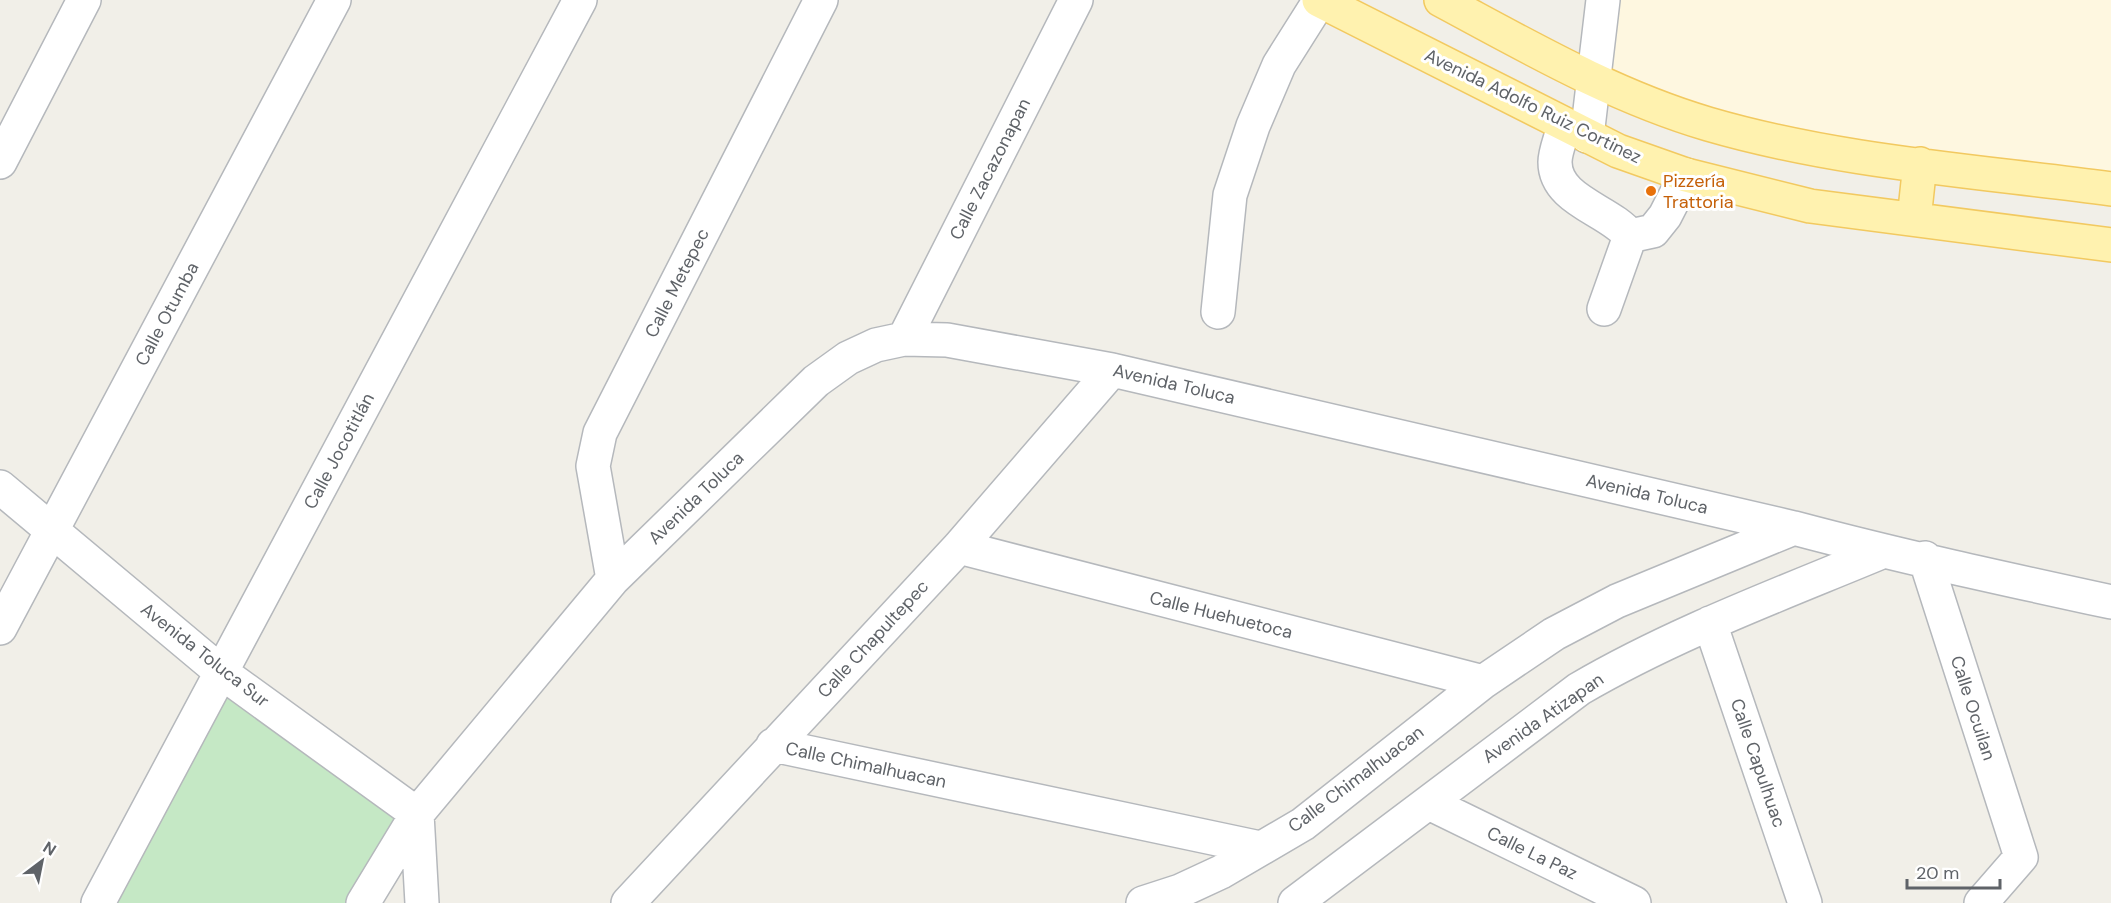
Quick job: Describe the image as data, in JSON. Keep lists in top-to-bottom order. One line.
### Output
{"streets":{"main road":["Avenida Adolfo Ruiz Cortinez"],"street":["Calle Zacazonapan","Calle Metepec","Calle Otumba","Avenida Toluca","Calle Jocotitlán","Calle Huehuetoca","Calle Chapultepec","Avenida Toluca Sur","Calle Ocuilan","Avenida Atizapan","Calle Capulhuac","Calle Chimalhuacan","Calle La Paz"]},"crossings":[["Calle Zacazonapan","Avenida Toluca"],["Calle Metepec","Avenida Toluca"],["Calle Otumba","Avenida Toluca Sur"],["Avenida Toluca","Calle Chapultepec"],["Avenida Toluca","Avenida Toluca Sur"],["Avenida Toluca","Calle Ocuilan"],["Avenida Toluca","Avenida Atizapan"],["Avenida Toluca","Calle Chimalhuacan"],["Calle Jocotitlán","Avenida Toluca Sur"],["Calle Huehuetoca","Calle Chapultepec"],["Calle Huehuetoca","Calle Chimalhuacan"],["Calle Chapultepec","Calle Chimalhuacan"],["Avenida Atizapan","Calle Capulhuac"],["Avenida Atizapan","Calle La Paz"]],"places":["Pizzería Trattoria"],"scale_bar":"20 m","north":"top right"}
